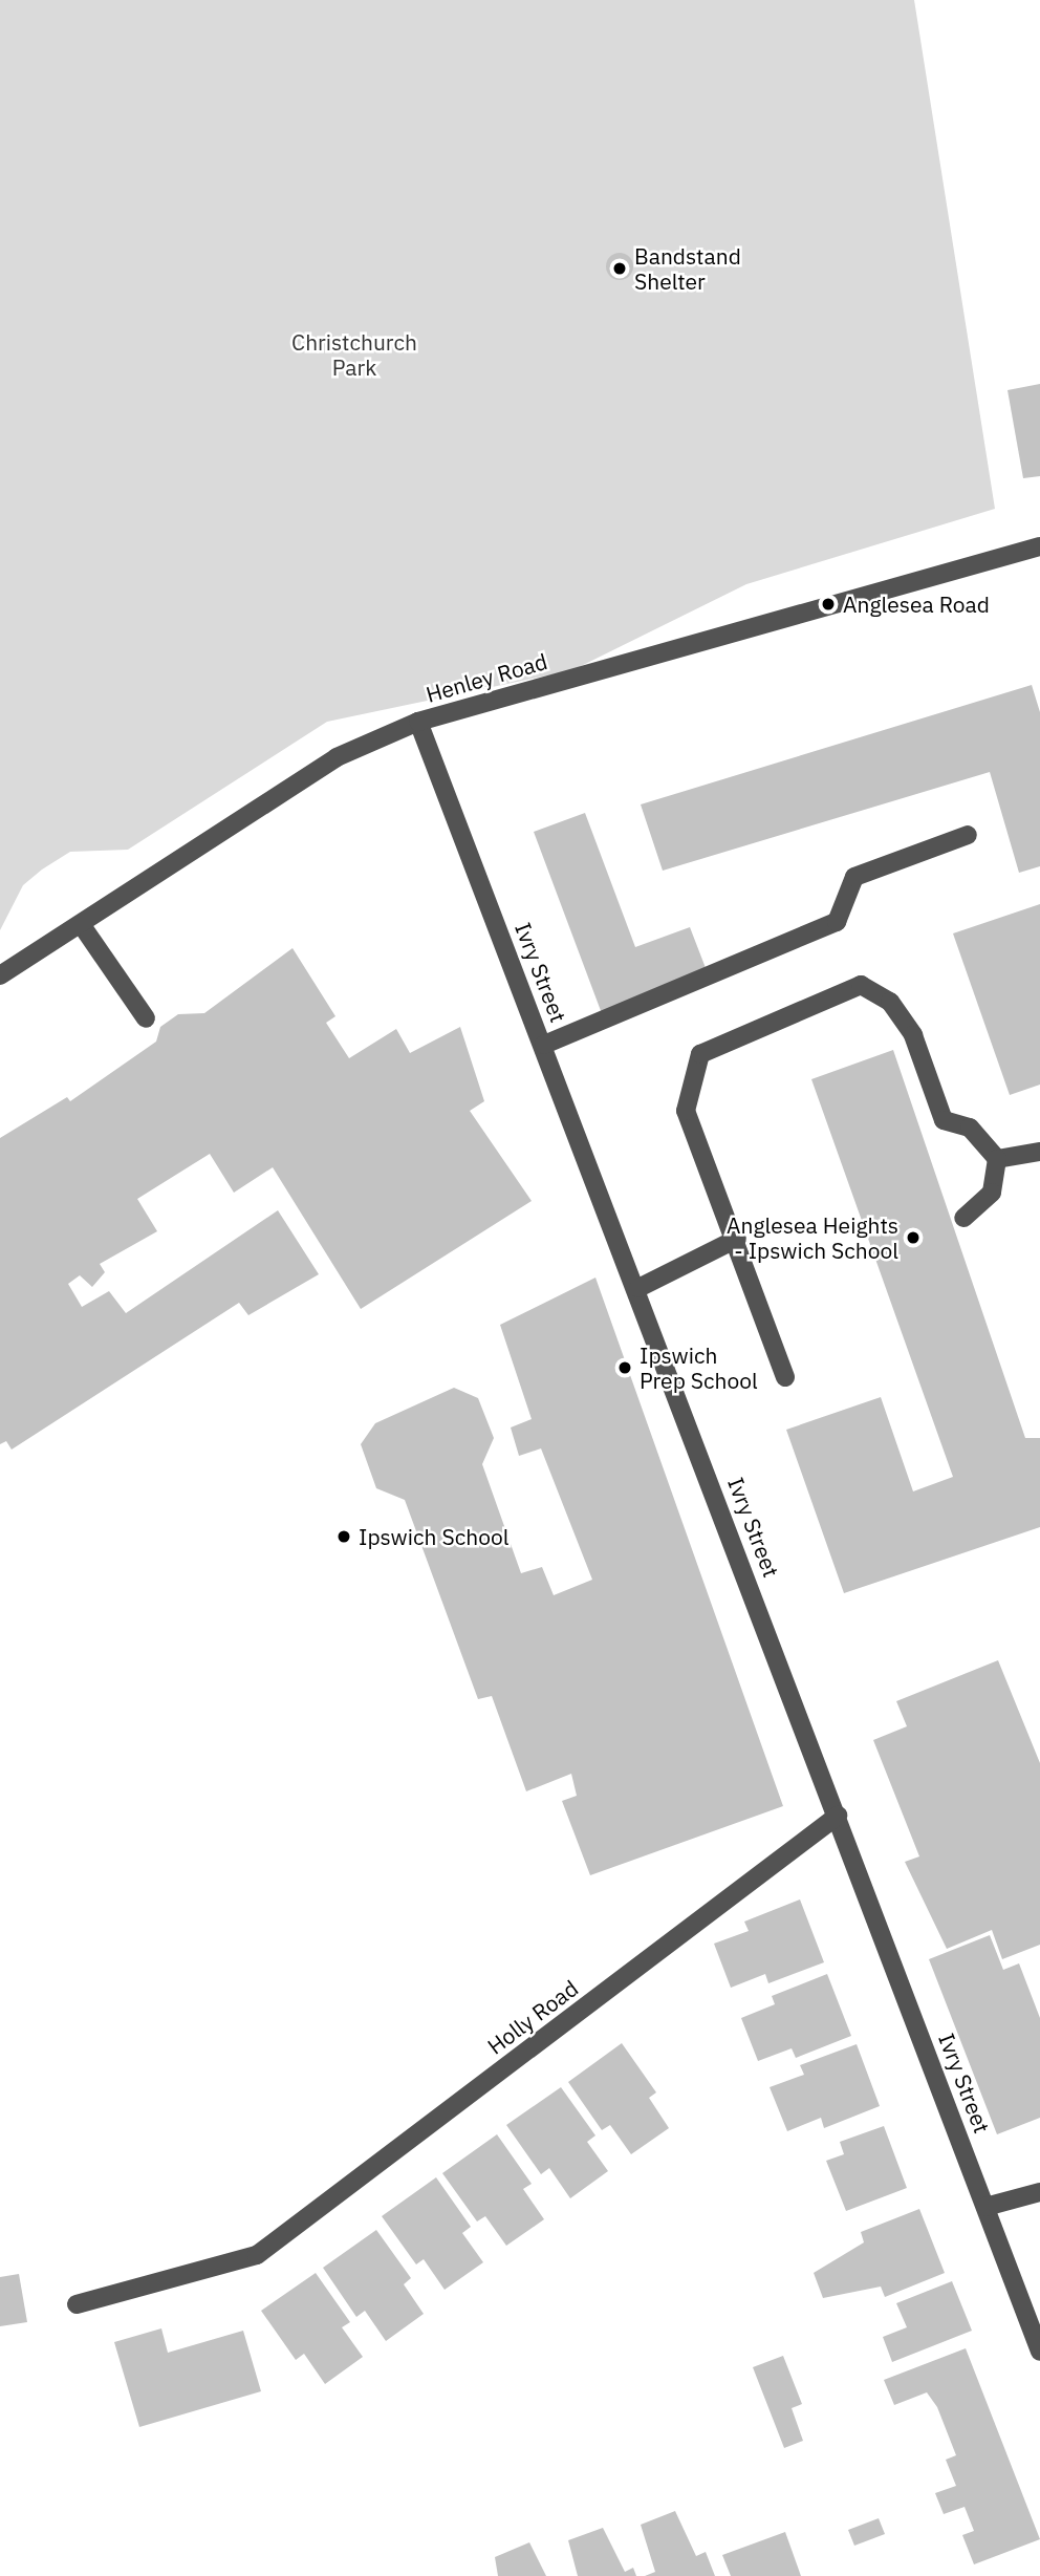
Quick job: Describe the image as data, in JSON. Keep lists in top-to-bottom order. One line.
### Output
{"streets":{"street":["Henley Road","Ivry Street","Holly Road"]},"crossings":[["Henley Road","Ivry Street"],["Ivry Street","Holly Road"]],"parks":["Christchurch Park"],"places":["Bandstand Shelter","Anglesea Road","Anglesea Heights - Ipswich School","Ipswich Prep School","Ipswich School"]}
